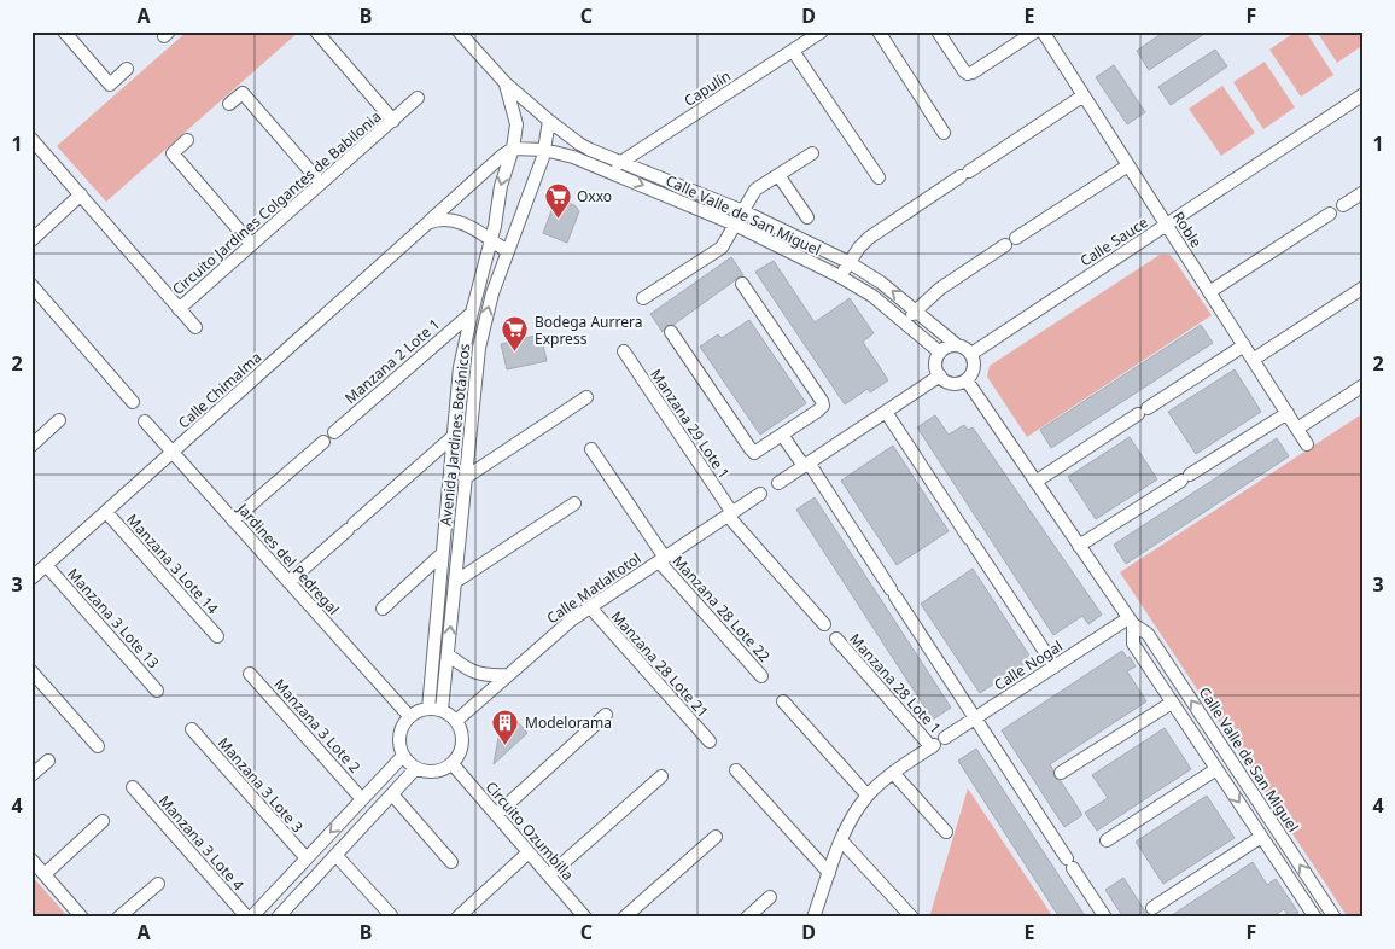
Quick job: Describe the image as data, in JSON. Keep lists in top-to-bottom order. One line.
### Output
{"streets":{"street":["Capulín","Circuito Jardines Colgantes de Babilonia","Calle Valle de San Miguel","Roble","Calle Sauce","Manzana 2 Lote 1","Calle Chimalma","Manzana 29 Lote 1","Avenida Jardines Botánicos","Jardines del Pedregal","Manzana 3 Lote 14","Calle Matlaltotol","Manzana 28 Lote 22","Manzana 3 Lote 13","Manzana 28 Lote 21","Calle Nogal","Manzana 28 Lote 1","Manzana 3 Lote 2","Manzana 3 Lote 3","Circuito Ozumbilla","Manzana 3 Lote 4"]},"crossings":[["Capulín","Calle Valle de San Miguel"],["Calle Valle de San Miguel","Calle Sauce"],["Calle Valle de San Miguel","Calle Chimalma"],["Calle Valle de San Miguel","Avenida Jardines Botánicos"],["Calle Valle de San Miguel","Calle Nogal"],["Roble","Calle Sauce"],["Manzana 2 Lote 1","Avenida Jardines Botánicos"],["Calle Chimalma","Avenida Jardines Botánicos"],["Calle Chimalma","Jardines del Pedregal"],["Calle Chimalma","Manzana 3 Lote 14"],["Calle Chimalma","Manzana 3 Lote 13"],["Manzana 29 Lote 1","Calle Matlaltotol"],["Avenida Jardines Botánicos","Jardines del Pedregal"],["Avenida Jardines Botánicos","Calle Matlaltotol"],["Avenida Jardines Botánicos","Circuito Ozumbilla"],["Jardines del Pedregal","Calle Matlaltotol"],["Jardines del Pedregal","Circuito Ozumbilla"],["Calle Matlaltotol","Manzana 28 Lote 22"],["Calle Matlaltotol","Manzana 28 Lote 21"],["Calle Matlaltotol","Circuito Ozumbilla"]],"places":{"supermarket":["Oxxo","Bodega Aurrera Express"],"building":["Modelorama"]},"grid":{"columns":["A","B","C","D","E","F"],"rows":["1","2","3","4"]}}
